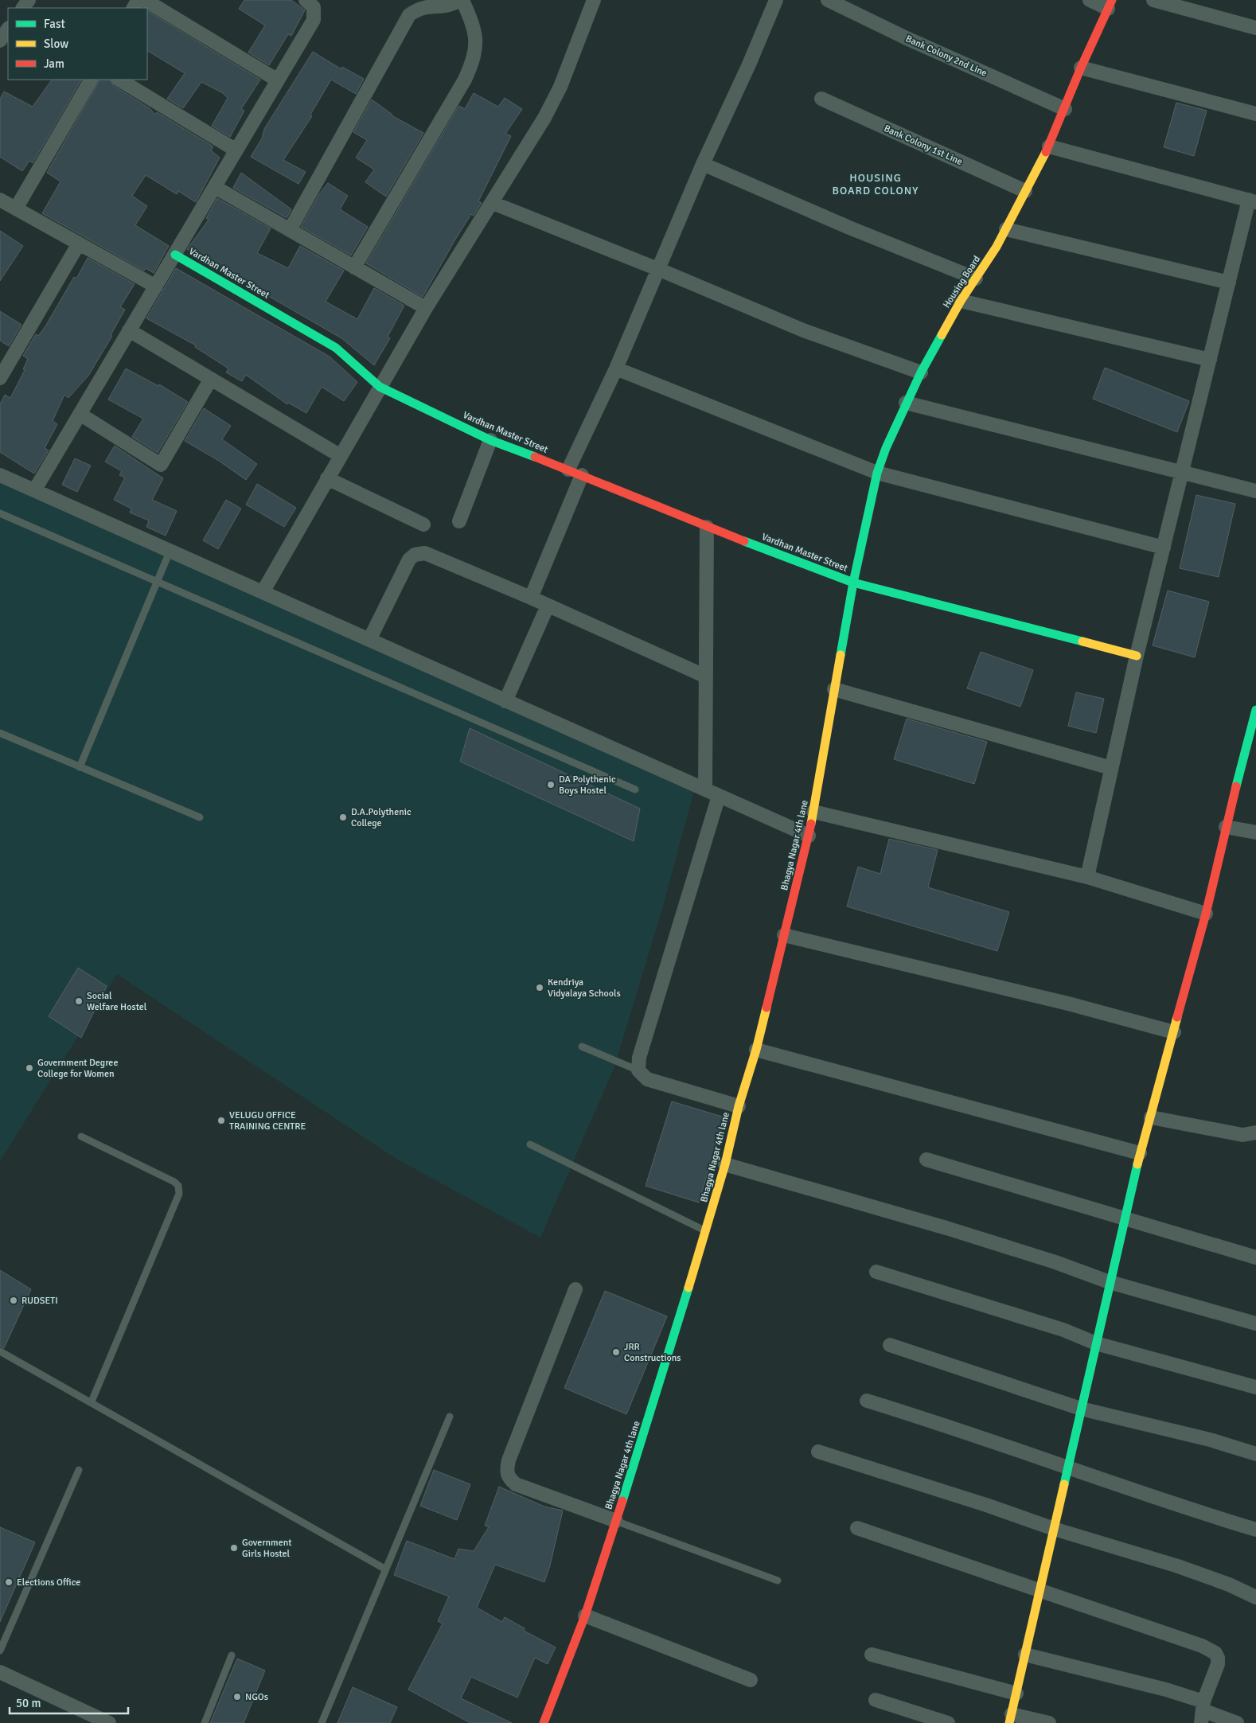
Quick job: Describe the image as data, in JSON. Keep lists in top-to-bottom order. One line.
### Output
{"streets":{"street":["Bank Colony 2nd Line","Bank Colony 1st Line","Vardhan Master Street","Housing Board","Bhagya Nagar 4th lane"]},"crossings":[["Bank Colony 2nd Line","Housing Board"],["Bank Colony 1st Line","Housing Board"],["Vardhan Master Street","Housing Board"],["Vardhan Master Street","Bhagya Nagar 4th lane"],["Housing Board","Bhagya Nagar 4th lane"]],"districts":["HOUSING BOARD COLONY"],"places":["DA Polythenic Boys Hostel","D.A.Polythenic College","Kendriya Vidyalaya Schools","Social Welfare Hostel","Government Degree College for Women","VELUGU OFFICE TRAINING CENTRE","RUDSETI","JRR Constructions","Government Girls Hostel","Elections Office","NGOs"],"legend":["Fast","Slow","Jam"],"scale_bar":"50 m"}
